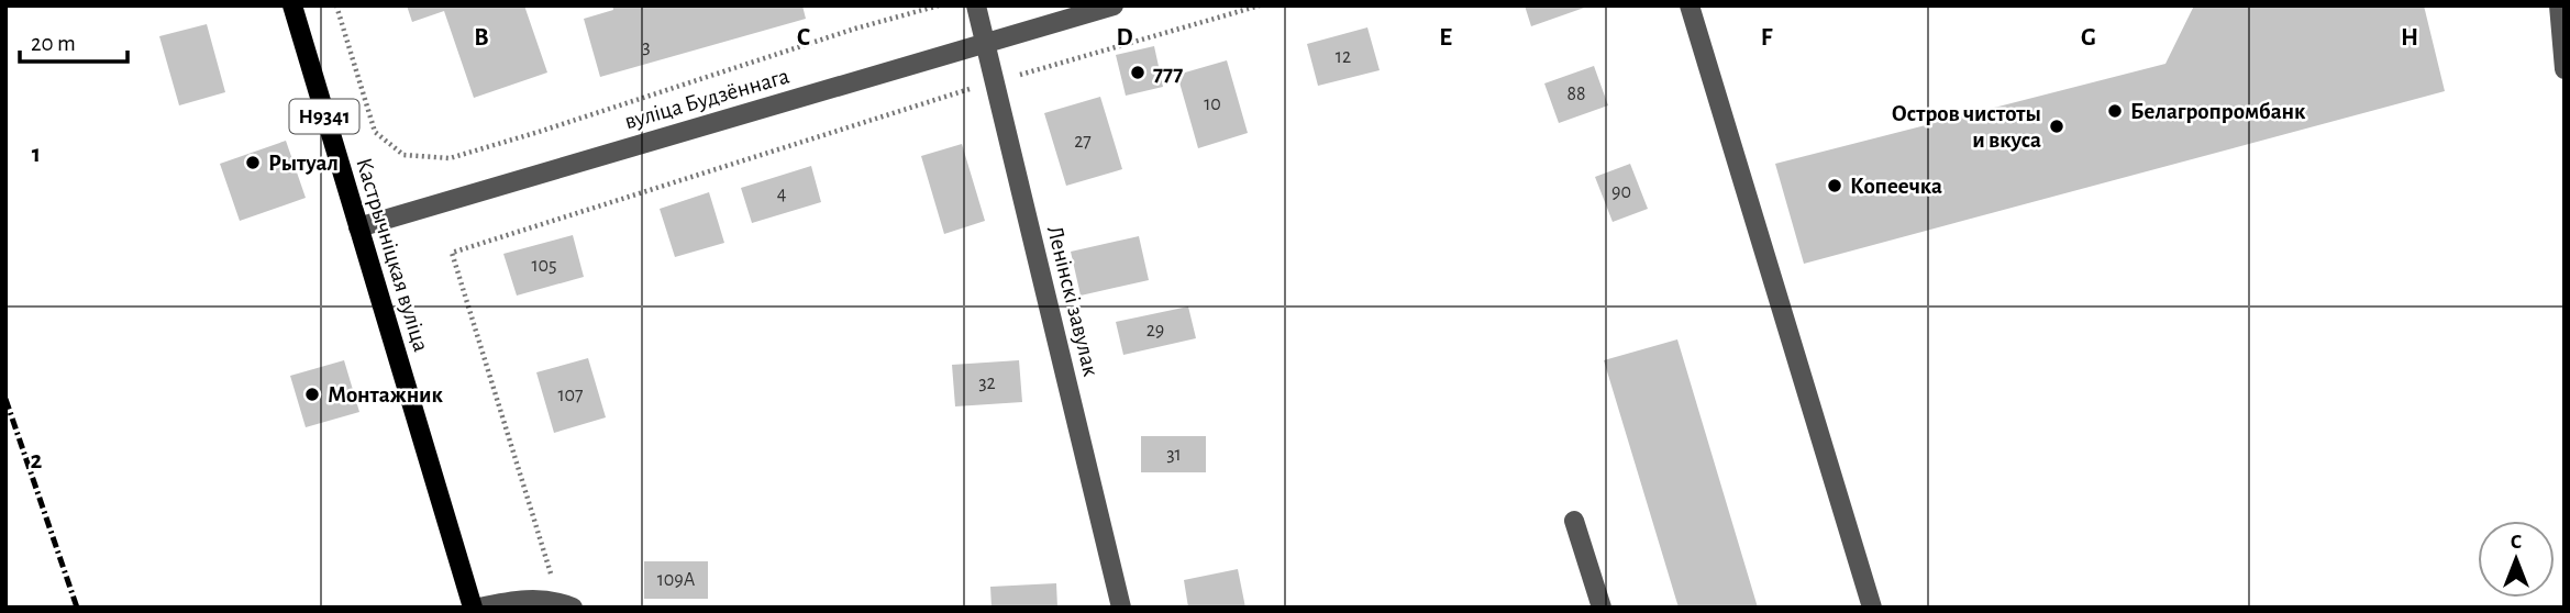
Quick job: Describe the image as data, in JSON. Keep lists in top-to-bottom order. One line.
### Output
{"streets":{"main road":["Н9341","Кастрычніцкая вуліца"],"street":["вуліца Будзённага","Ленінскі завулак"]},"crossings":[["вуліца Будзённага","Кастрычніцкая вуліца"],["вуліца Будзённага","Ленінскі завулак"]],"places":["777","Белагропромбанк","Остров чистоты и вкуса","Рытуал","Копеечка","Монтажник"],"house_numbers":["3","12","88","10","27","90","4","105","29","32","107","31","109А"],"scale_bar":"20 m","north":"top","grid":{"columns":["B","C","D","E","F","G","H"],"rows":["1","2"]}}
